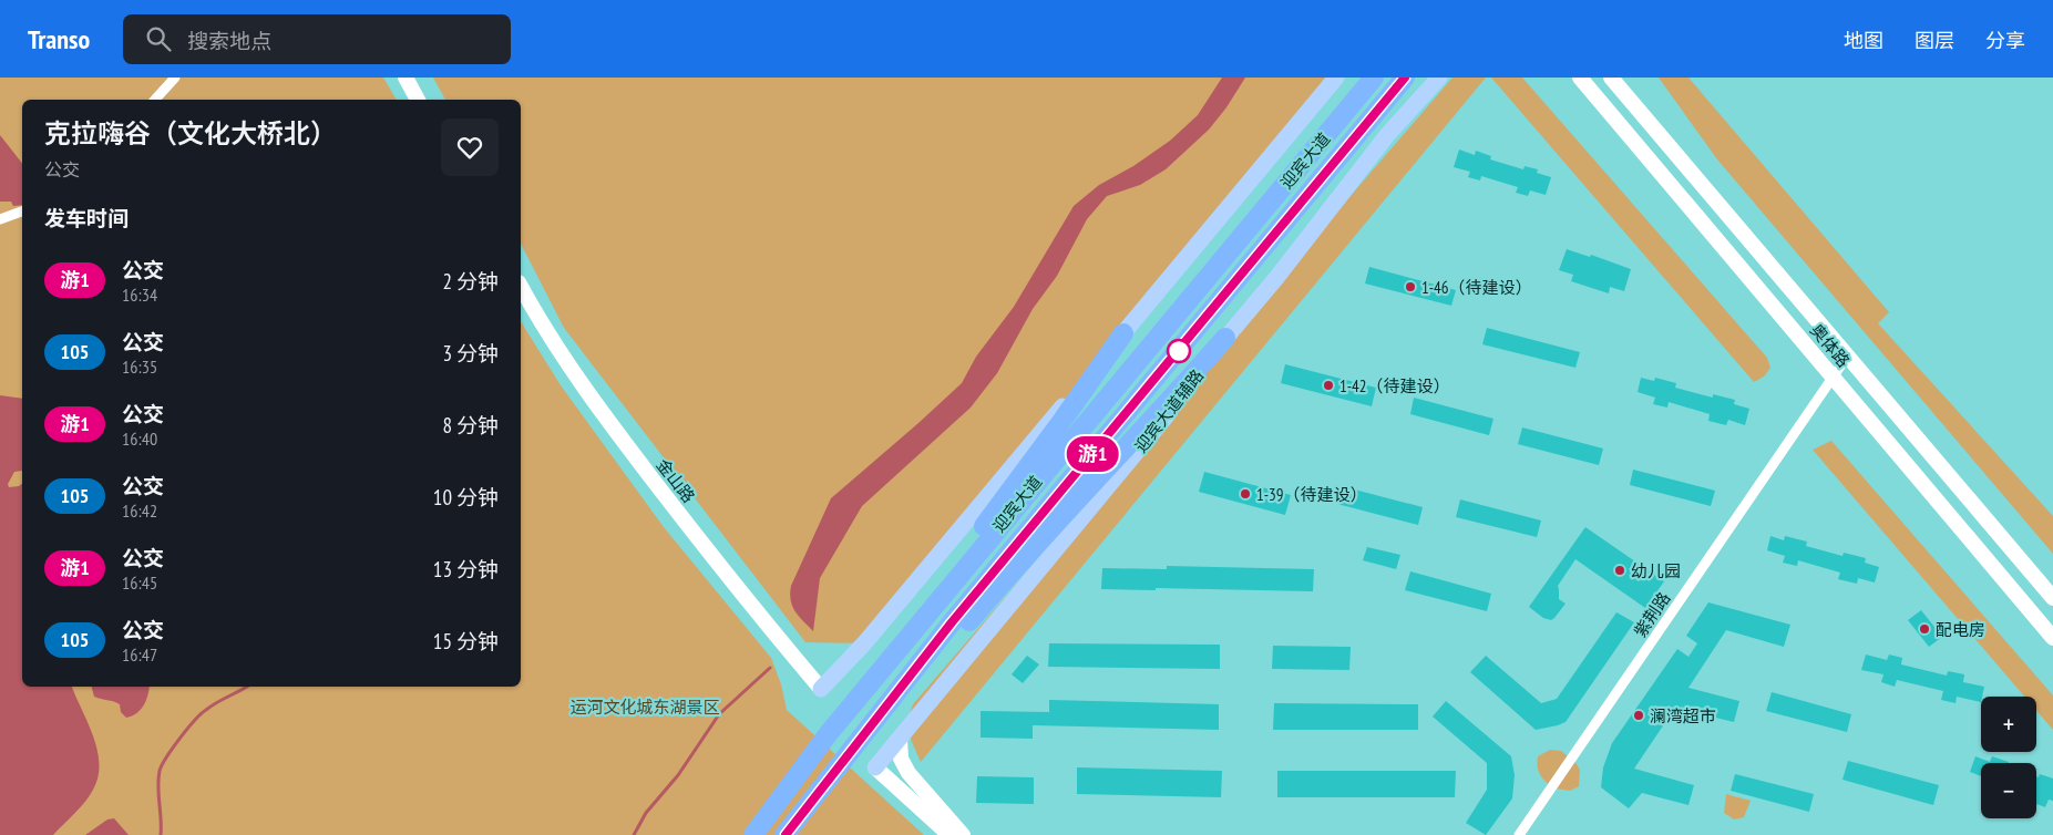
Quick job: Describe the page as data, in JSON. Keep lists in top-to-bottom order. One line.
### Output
{"streets":{"highway":["迎宾大道"],"main road":["奥体路","迎宾大道辅路","金山路"],"street":["紫荆路"]},"crossings":[["奥体路","紫荆路"]],"parks":["运河文化城东湖景区"],"places":["1-46（待建设）","1-42（待建设）","1-39（待建设）","幼儿园","配电房","澜湾超市"],"lines":["bus line 游1"],"page":{"header":"Transo","search":"搜索地点","nav":["地图","图层","分享"],"on_map":"游1","heading":[["克拉嗨谷（文化大桥北）","公交"],"发车时间"],"list":[{"mark":"游1","name":"公交","note":"16:34","value":"2 分钟"},{"mark":"105","name":"公交","note":"16:35","value":"3 分钟"},{"mark":"游1","name":"公交","note":"16:40","value":"8 分钟"},{"mark":"105","name":"公交","note":"16:42","value":"10 分钟"},{"mark":"游1","name":"公交","note":"16:45","value":"13 分钟"},{"mark":"105","name":"公交","note":"16:47","value":"15 分钟"}],"map_buttons":["+","−"]}}
